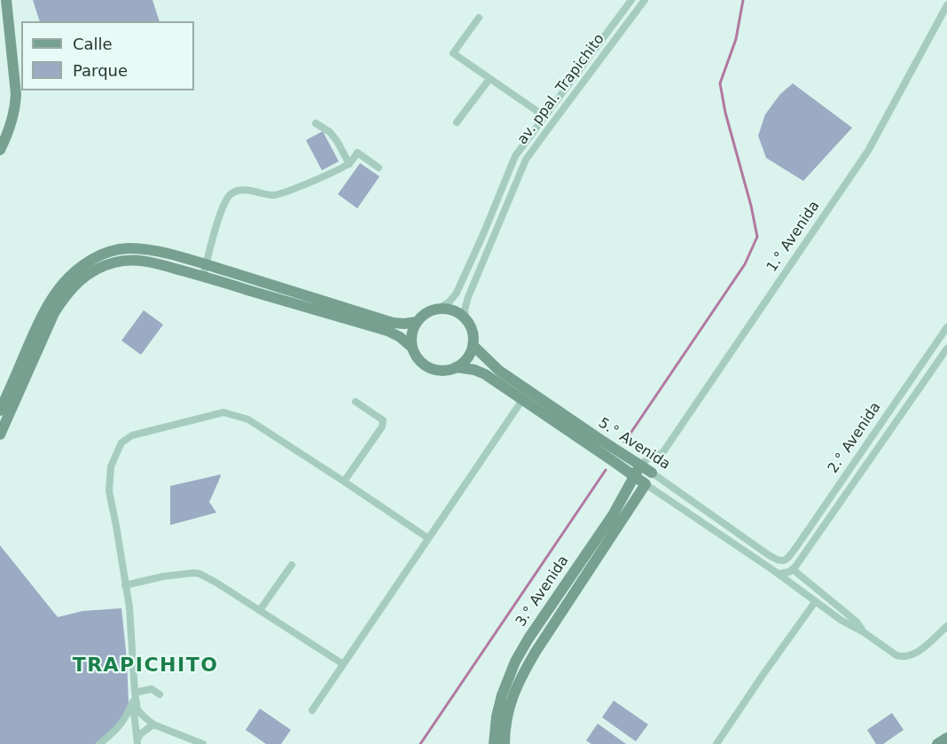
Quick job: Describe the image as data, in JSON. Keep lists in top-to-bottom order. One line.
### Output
{"streets":{"street":["av. ppal. Trapichito","1.° Avenida","2.° Avenida","5.° Avenida","3.° Avenida"]},"crossings":[["av. ppal. Trapichito","5.° Avenida"],["1.° Avenida","5.° Avenida"],["1.° Avenida","3.° Avenida"],["2.° Avenida","5.° Avenida"],["5.° Avenida","3.° Avenida"]],"districts":["TRAPICHITO"],"legend":["Calle","Parque"]}
